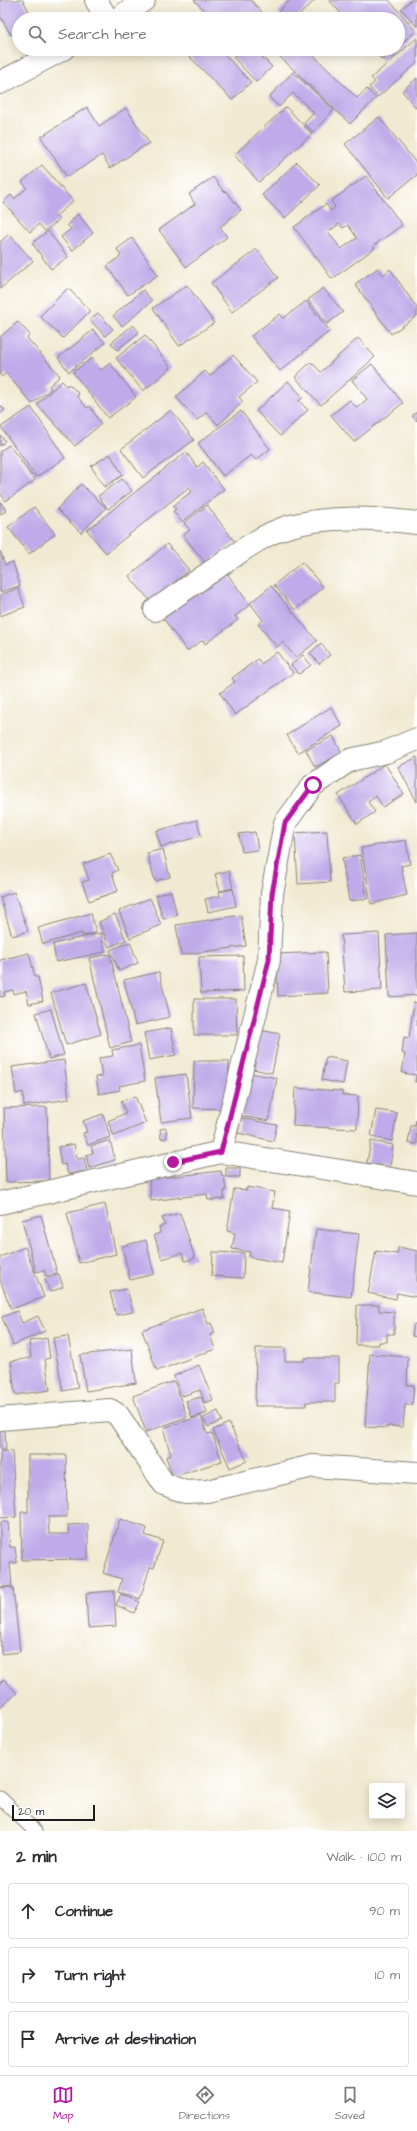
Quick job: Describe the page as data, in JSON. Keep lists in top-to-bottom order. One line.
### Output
{"scale_bar":"20 m","page":{"search":"Search here","scale":"20 m","heading":["2 min","Walk · 100 m"],"list":[["Continue","90 m"],["Turn right","10 m"],"Arrive at destination"],"nav":["Map","Directions","Saved"]}}
